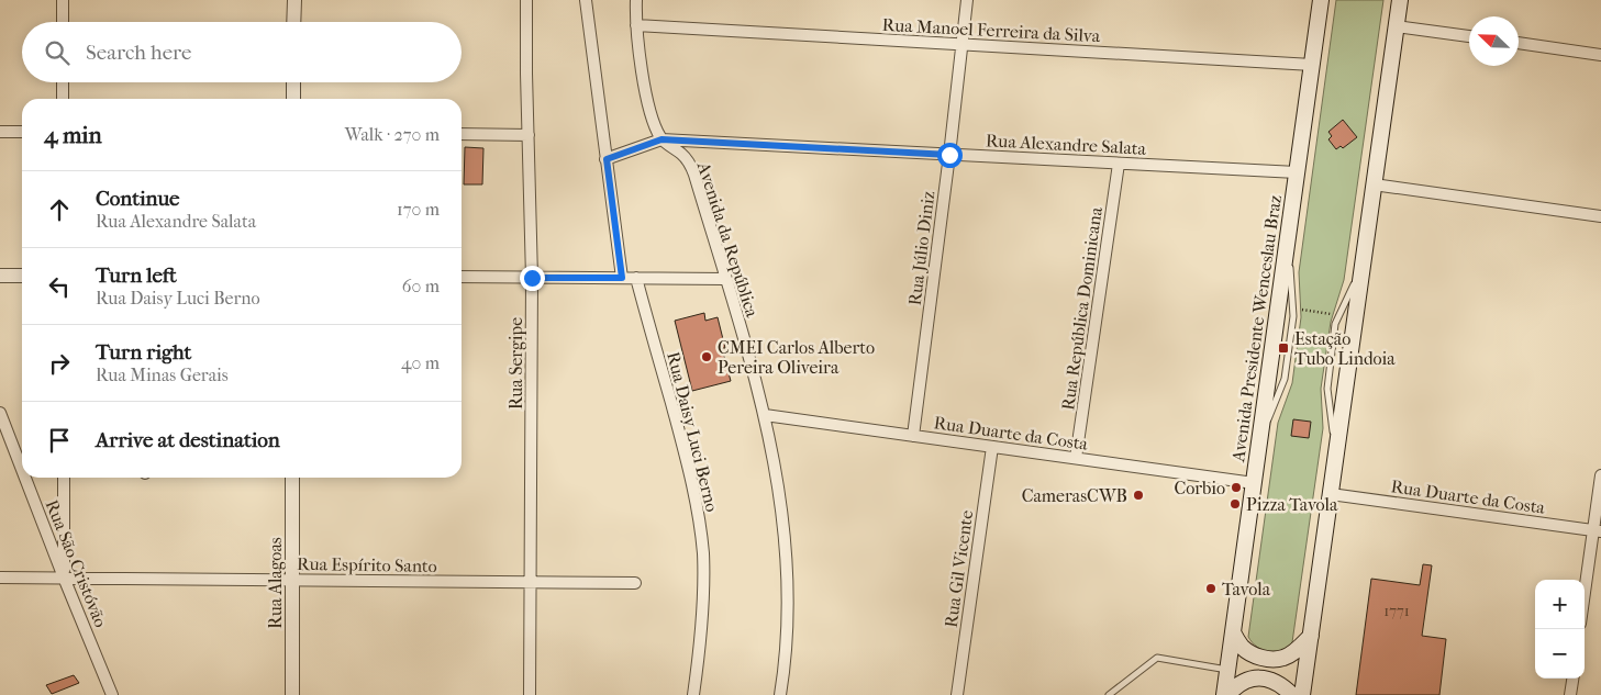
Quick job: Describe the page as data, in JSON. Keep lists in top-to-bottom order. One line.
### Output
{"streets":{"main road":["Avenida Presidente Wenceslau Braz"],"street":["Rua Manoel Ferreira da Silva","Rua Alexandre Salata","Avenida da República","Rua Júlio Diniz","Rua República Dominicana","Rua Sergipe","Rua Daisy Luci Berno","Rua Duarte da Costa","Rua São Cristóvão","Rua Espírito Santo","Rua Gil Vicente","Rua Alagoas"]},"crossings":[["Rua Manoel Ferreira da Silva","Rua Júlio Diniz"],["Rua Manoel Ferreira da Silva","Avenida Presidente Wenceslau Braz"],["Rua Alexandre Salata","Avenida da República"],["Rua Alexandre Salata","Rua Júlio Diniz"],["Rua Alexandre Salata","Rua República Dominicana"],["Rua Alexandre Salata","Avenida Presidente Wenceslau Braz"],["Avenida da República","Rua Duarte da Costa"],["Rua Júlio Diniz","Rua Duarte da Costa"],["Rua República Dominicana","Rua Duarte da Costa"],["Avenida Presidente Wenceslau Braz","Rua Duarte da Costa"],["Rua Sergipe","Rua Espírito Santo"],["Rua Duarte da Costa","Rua Gil Vicente"],["Rua São Cristóvão","Rua Espírito Santo"],["Rua Espírito Santo","Rua Alagoas"]],"places":{"transit":["Estação Tubo Lindoia"],"other":["CMEI Carlos Alberto Pereira Oliveira","Corbio","CamerasCWB","Pizza Tavola","Tavola"]},"house_numbers":["1771"],"north":"top left","page":{"search":"Search here","heading":["4 min","Walk · 270 m"],"list":[["Continue","Rua Alexandre Salata","170 m"],["Turn left","Rua Daisy Luci Berno","60 m"],["Turn right","Rua Minas Gerais","40 m"],"Arrive at destination"],"map_buttons":["+","−"]}}
